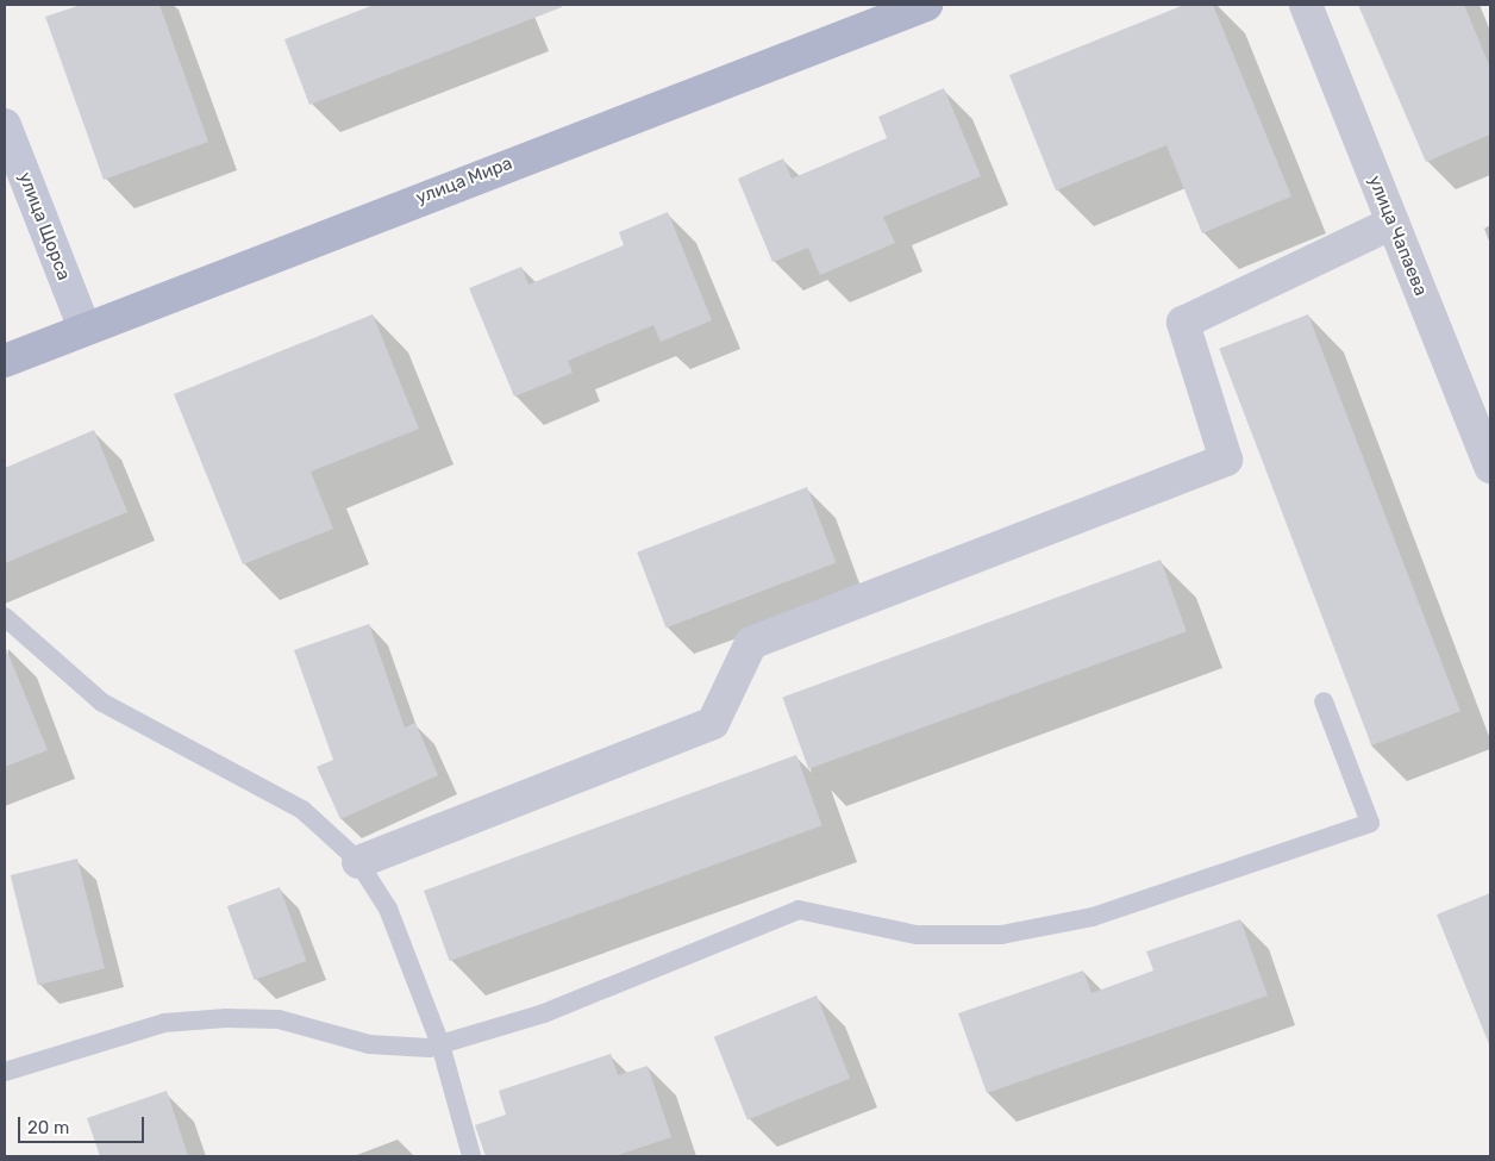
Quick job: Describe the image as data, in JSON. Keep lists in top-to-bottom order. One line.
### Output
{"streets":{"main road":["улица Мира"],"street":["улица Щорса","улица Чапаева"]},"crossings":[["улица Мира","улица Щорса"]],"scale_bar":"20 m"}
